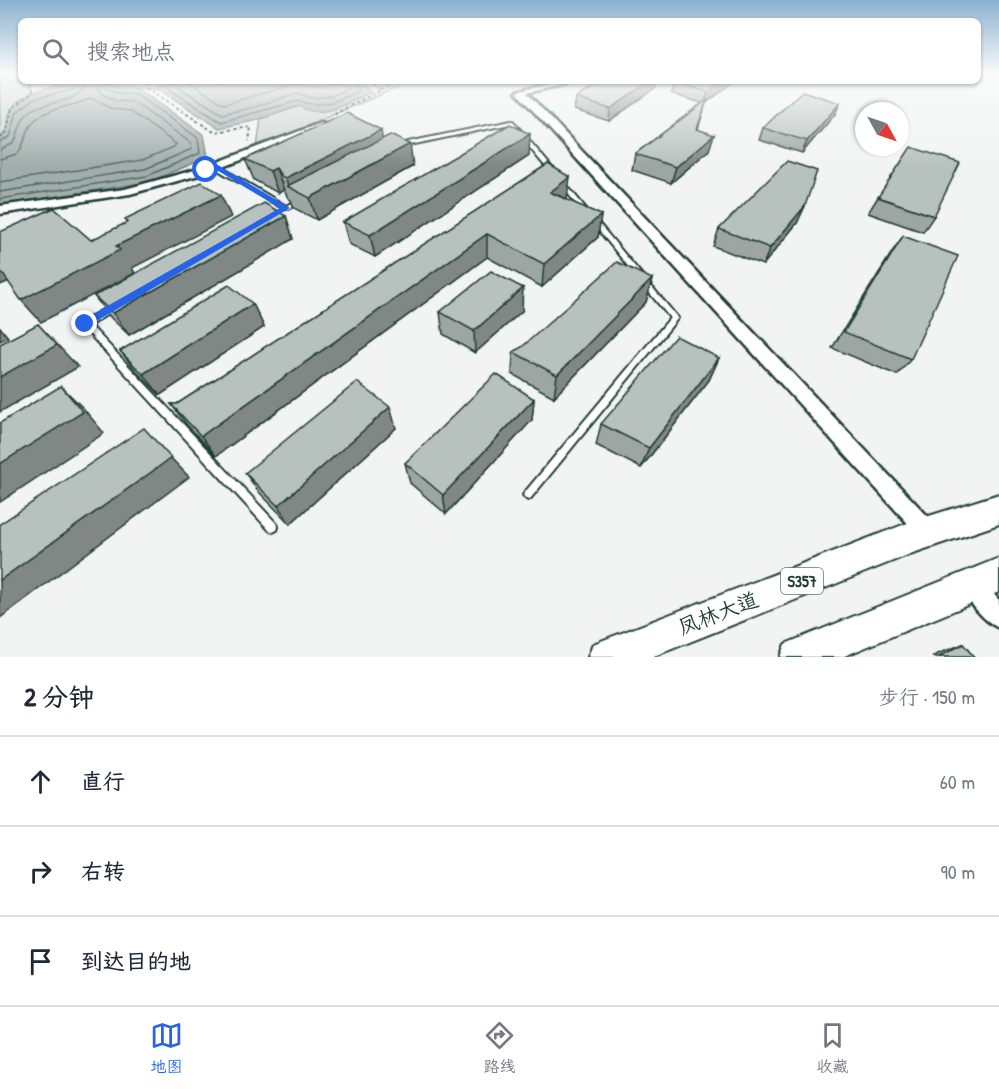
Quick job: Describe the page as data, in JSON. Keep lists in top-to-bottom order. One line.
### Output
{"streets":{"main road":["S357","凤林大道"]},"north":"bottom right","page":{"search":"搜索地点","heading":["2 分钟","步行 · 150 m"],"list":[["直行","60 m"],["右转","90 m"],"到达目的地"],"nav":["地图","路线","收藏"]}}
